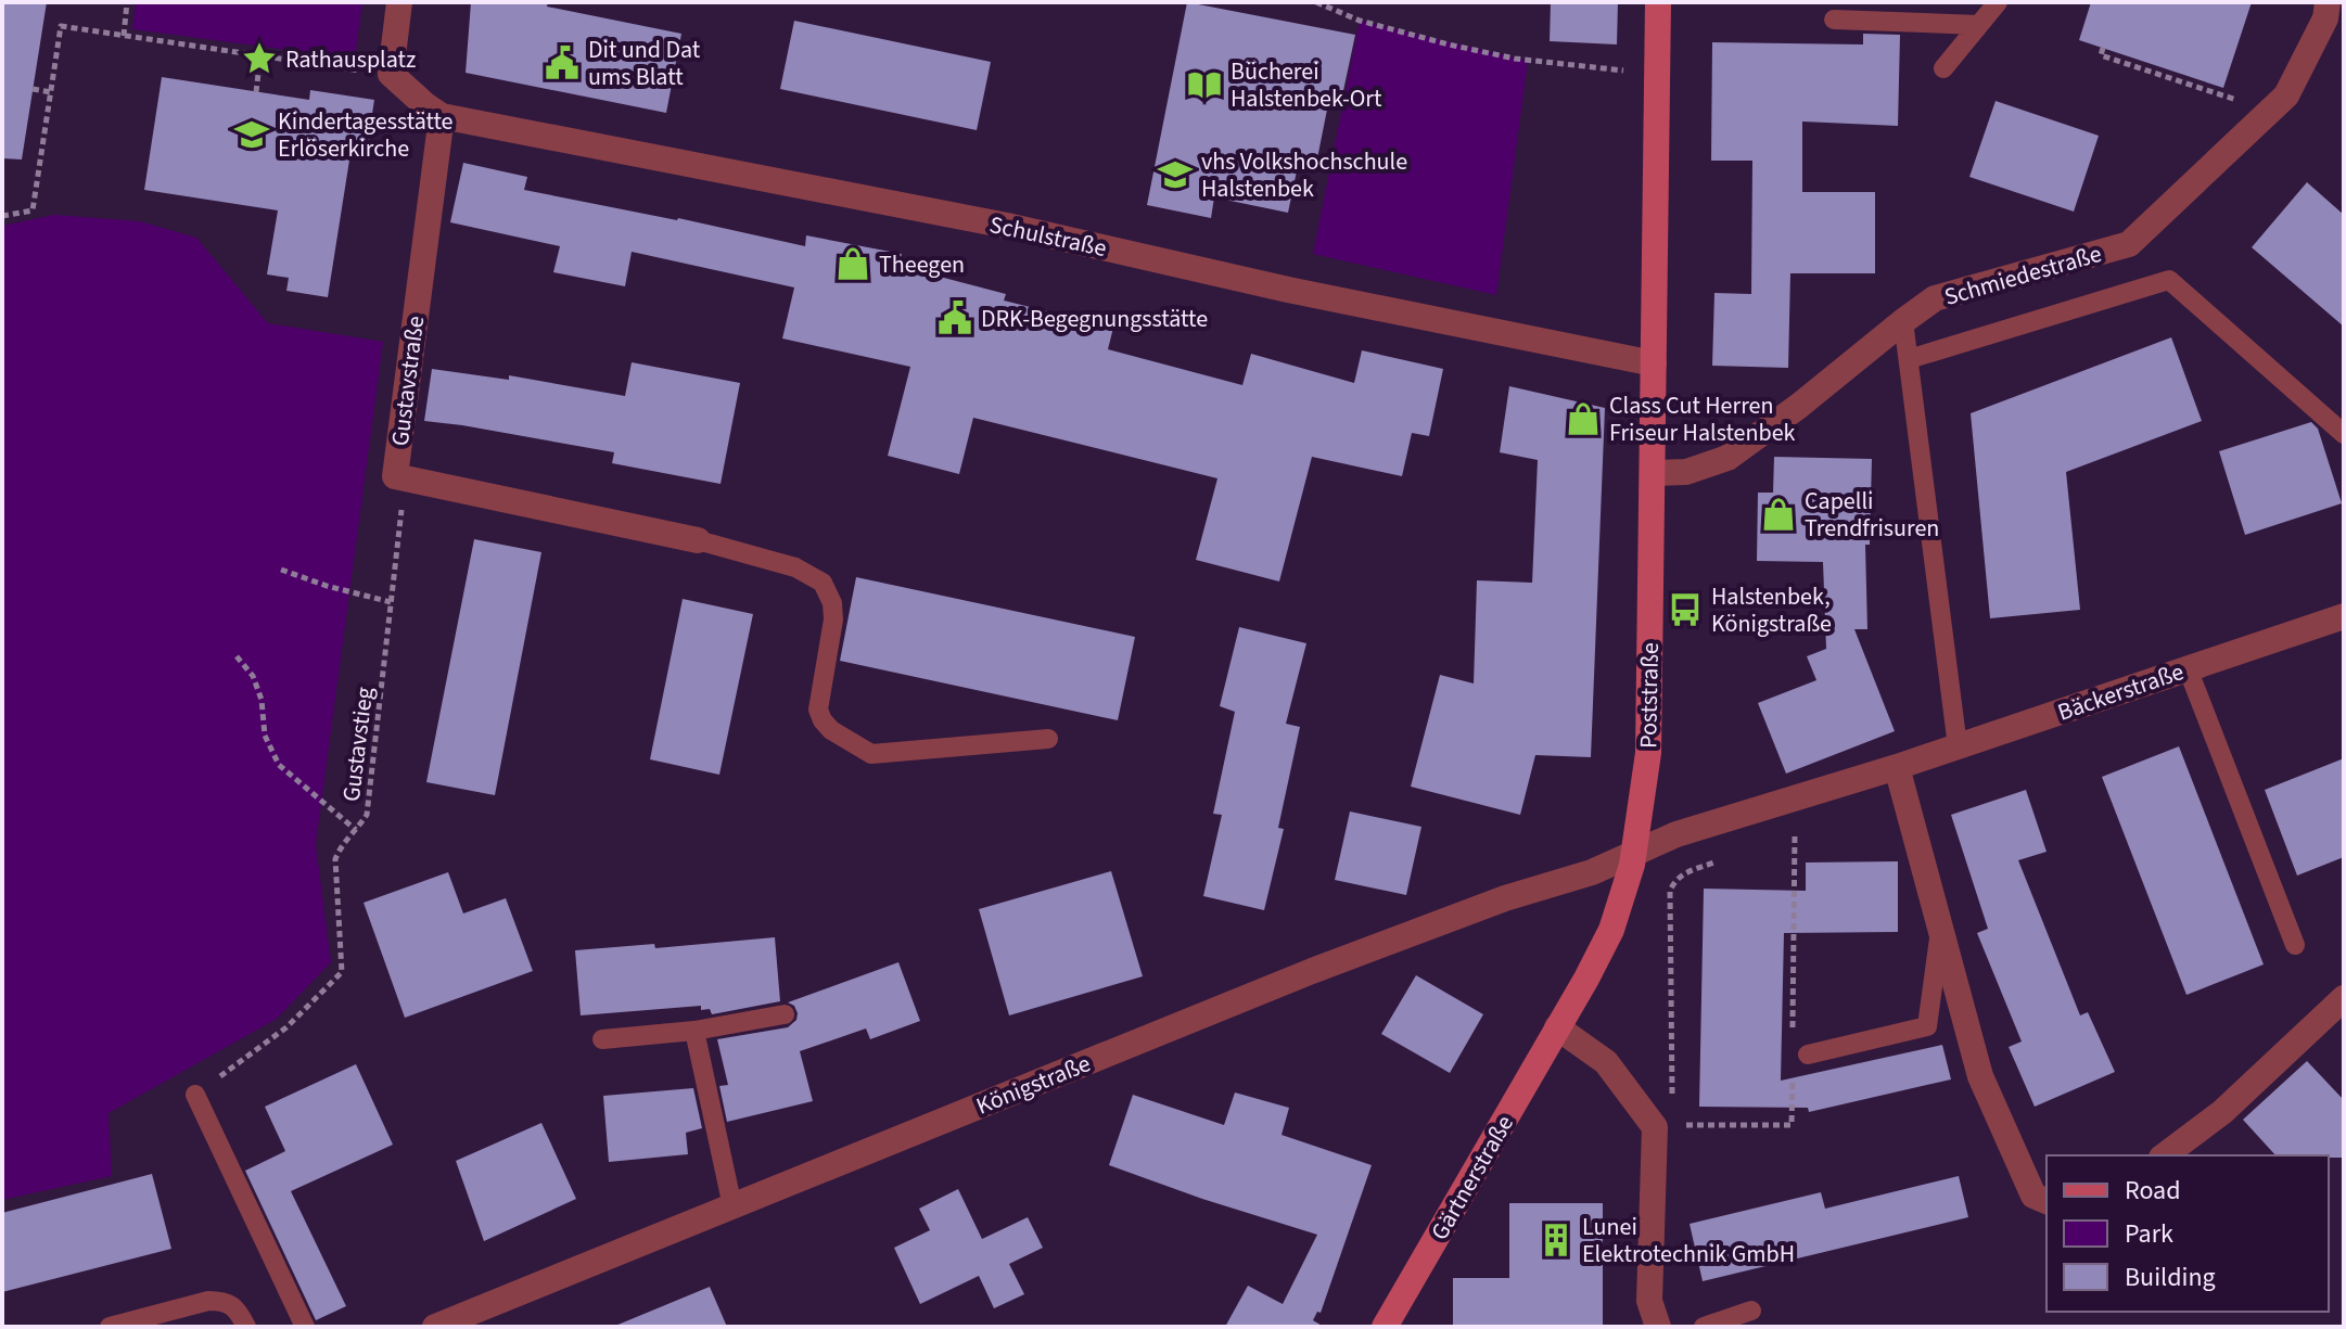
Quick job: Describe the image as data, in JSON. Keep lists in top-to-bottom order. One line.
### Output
{"streets":{"street":["Schulstraße","Schmiedestraße","Gustavstraße","Bäckerstraße","Poststraße","Königstraße","Gärtnerstraße"],"path":["Gustavstieg"]},"crossings":[["Schulstraße","Gustavstraße"],["Schulstraße","Poststraße"],["Schmiedestraße","Poststraße"],["Gustavstraße","Gustavstieg"],["Bäckerstraße","Poststraße"],["Bäckerstraße","Königstraße"],["Poststraße","Königstraße"],["Poststraße","Gärtnerstraße"]],"places":{"place":["Rathausplatz"],"public building":["Dit und Dat ums Blatt","DRK-Begegnungsstätte"],"library":["Bücherei Halstenbek-Ort"],"school or university":["Kindertagesstätte Erlöserkirche","vhs Volkshochschule Halstenbek"],"shop":["Theegen","Class Cut Herren Friseur Halstenbek","Capelli Trendfrisuren"],"bus stop":["Halstenbek, Königstraße"],"building":["Lunei Elektrotechnik GmbH"]},"legend":["Road","Park","Building"]}
